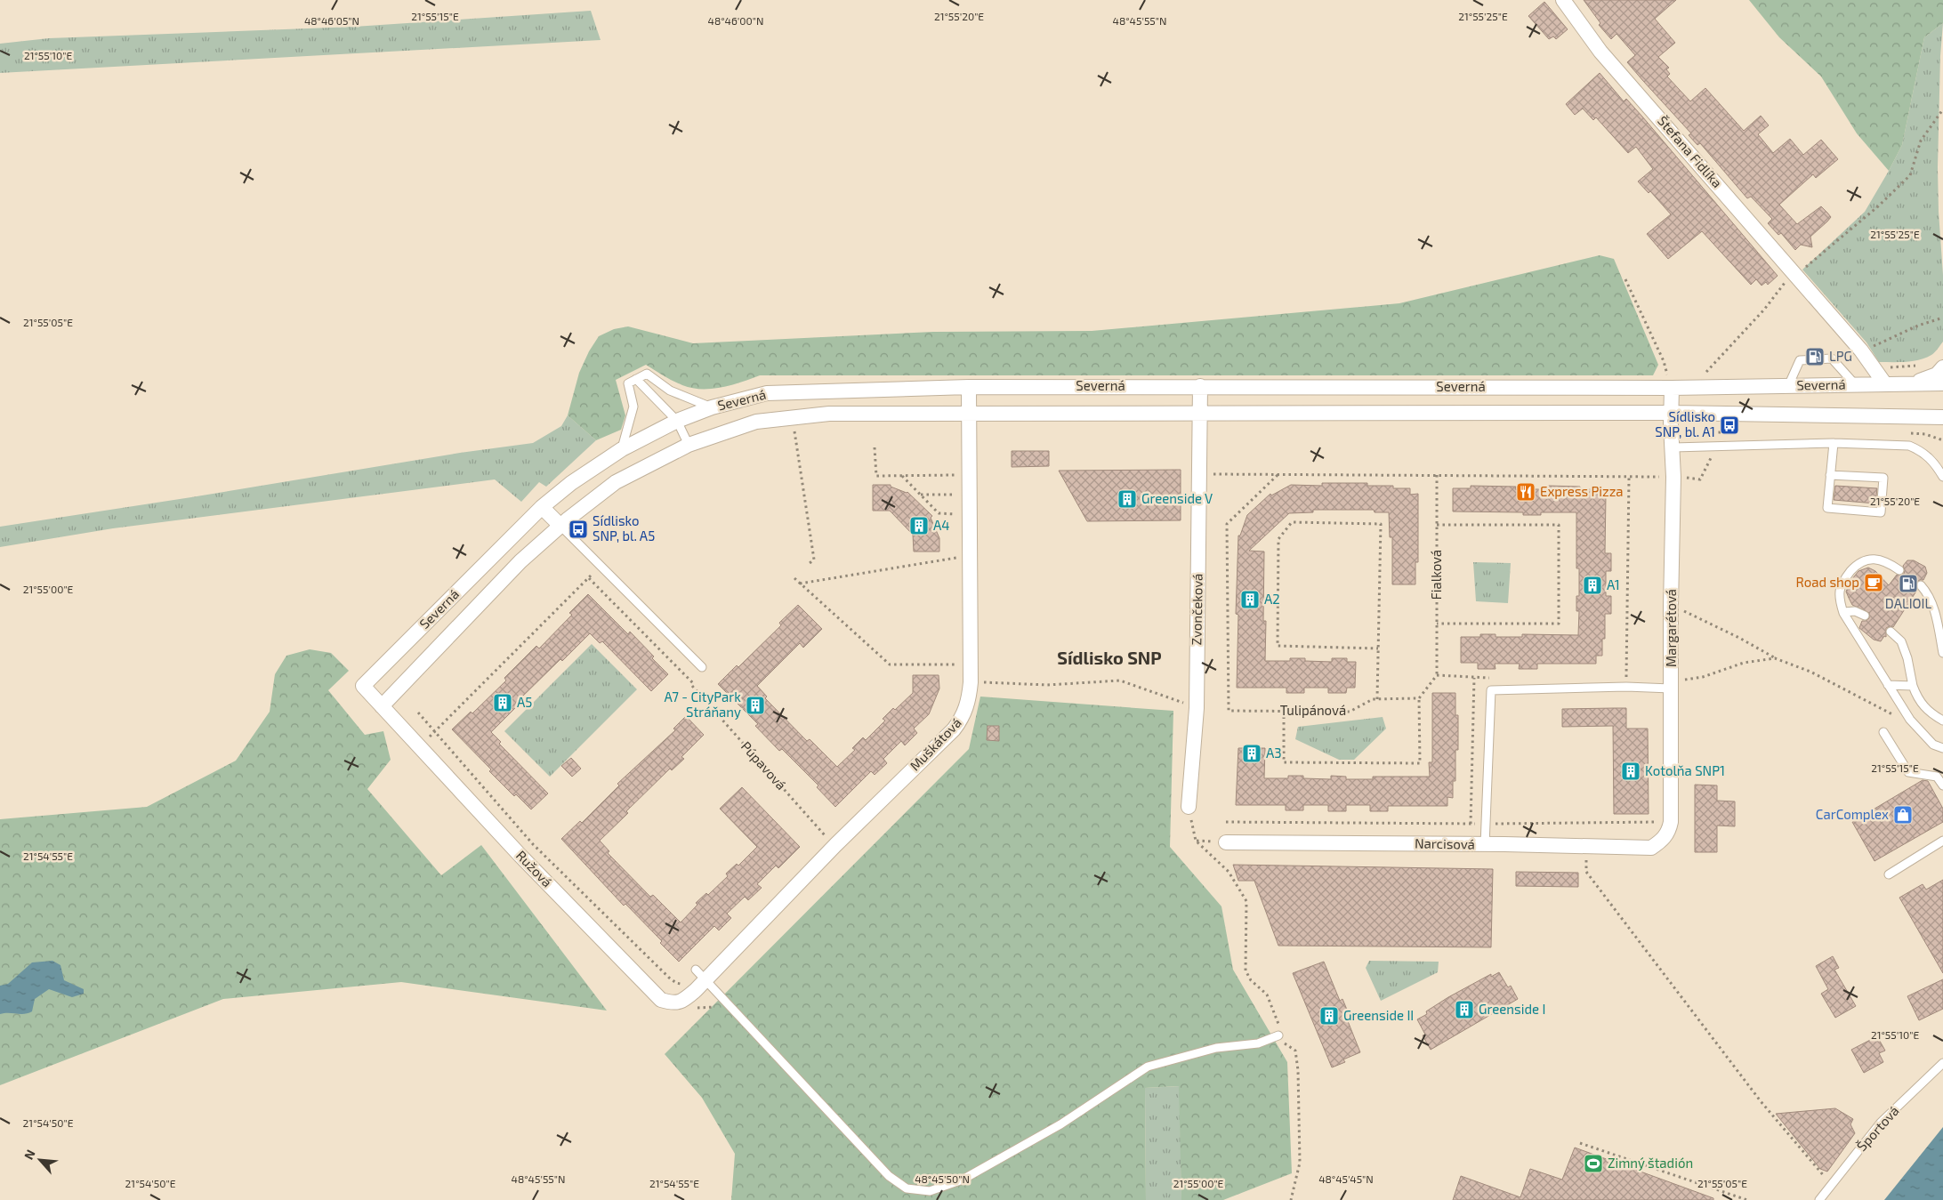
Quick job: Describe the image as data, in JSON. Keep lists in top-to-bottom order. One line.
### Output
{"streets":{"street":["Štefana Fidlíka","Severná","Zvončeková","Margarétová","Muškátová","Narcisová","Ružová"],"lane":["Športová"],"path":["Fialková","Tulipánová","Púpavová"]},"crossings":[["Štefana Fidlíka","Severná"],["Severná","Zvončeková"],["Severná","Margarétová"],["Severná","Muškátová"],["Severná","Ružová"],["Fialková","Tulipánová"],["Margarétová","Narcisová"],["Muškátová","Púpavová"]],"districts":["Sídlisko SNP"],"places":{"fuel station":["LPG","DALIOIL"],"bus stop":["Sídlisko SNP, bl. A1","Sídlisko SNP, bl. A5"],"restaurant":["Express Pizza"],"building":["Greenside V","A4","A1","A2","A5","A7 - CityPark Stráňany","A3","Kotolňa SNP1","Greenside I","Greenside II"],"cafe":["Road shop"],"shop":["CarComplex"],"sports":["Zimný štadión"]},"north":"top left","coordinates":["21°55'15\"E","21°55'20\"E","21°55'25\"E","48°46'05\"N","48°46'00\"N","48°45'55\"N","21°55'10\"E","21°55'05\"E","21°55'00\"E","21°54'55\"E","21°54'50\"E","48°45'50\"N","48°45'45\"N"]}
